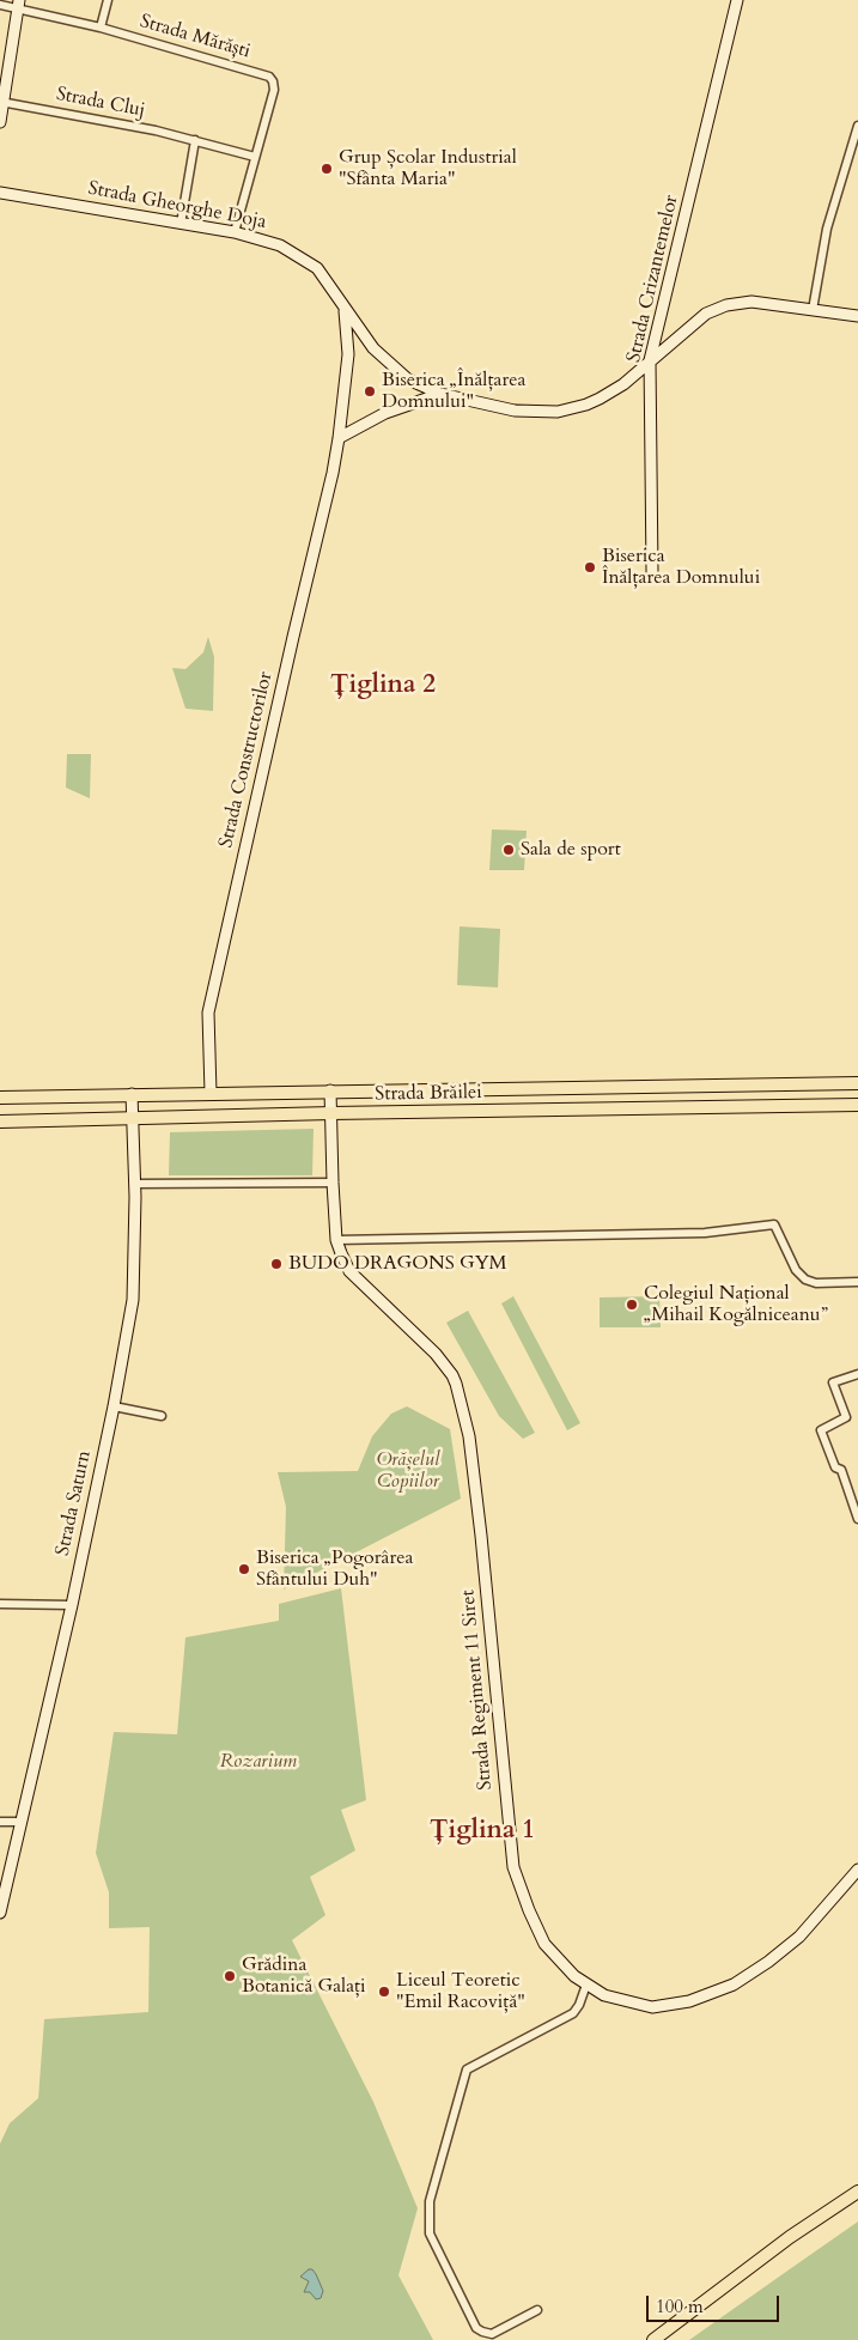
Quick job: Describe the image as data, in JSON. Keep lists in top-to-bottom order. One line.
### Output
{"streets":{"main road":["Strada Brăilei"],"street":["Strada Mărăști","Strada Cluj","Strada Gheorghe Doja","Strada Crizantemelor","Strada Constructorilor","Strada Saturn","Strada Regiment 11 Siret"]},"crossings":[["Strada Mărăști","Strada Cluj"],["Strada Gheorghe Doja","Strada Crizantemelor"],["Strada Gheorghe Doja","Strada Constructorilor"],["Strada Constructorilor","Strada Brăilei"],["Strada Brăilei","Strada Saturn"],["Strada Brăilei","Strada Regiment 11 Siret"]],"districts":["Țiglina 2","Țiglina 1"],"parks":["Orășelul Copiilor","Rozarium"],"places":["Grup Școlar Industrial \"Sfânta Maria\"","Biserica „Înălțarea Domnului\"","Biserica Înălțarea Domnului","Sala de sport","BUDO DRAGONS GYM","Colegiul Național „Mihail Kogălniceanu”","Biserica „Pogorârea Sfântului Duh\"","Grădina Botanică Galați","Liceul Teoretic \"Emil Racoviță\""],"scale_bar":"100 m"}
